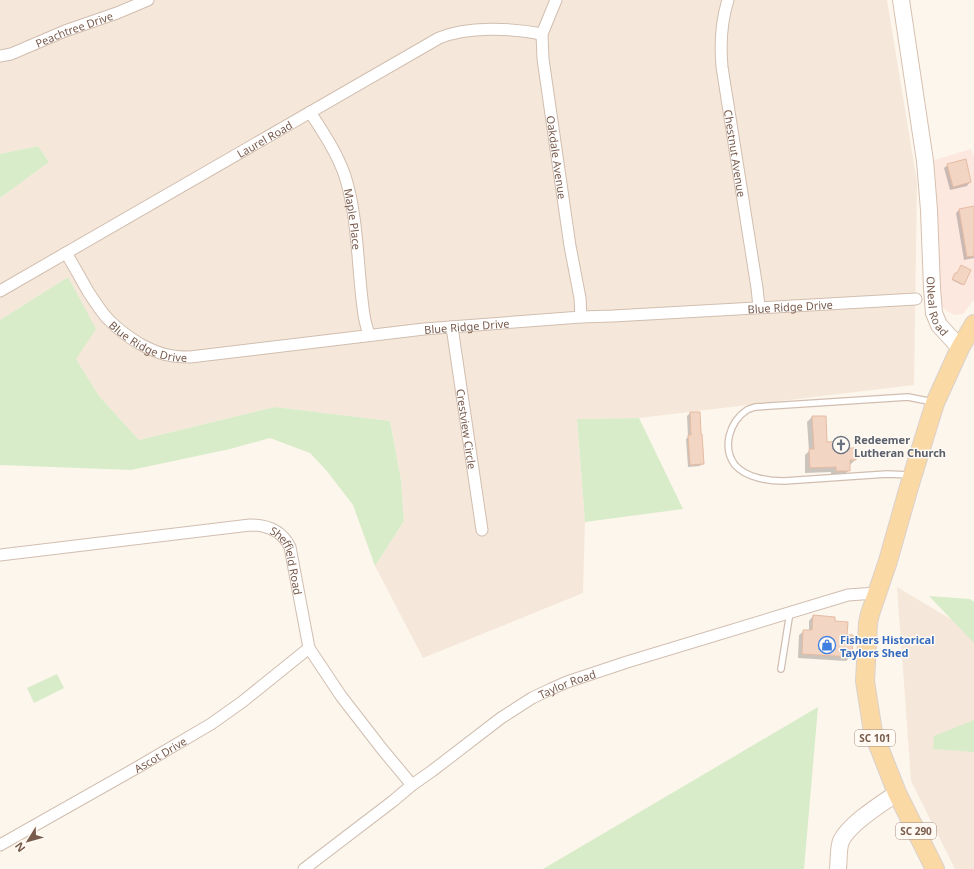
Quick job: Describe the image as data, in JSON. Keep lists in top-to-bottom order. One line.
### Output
{"streets":{"main road":["ONeal Road","SC 101","SC 290"],"street":["Peachtree Drive","Laurel Road","Chestnut Avenue","Oakdale Avenue","Maple Place","Blue Ridge Drive","Crestview Circle","Sheffield Road","Taylor Road","Ascot Drive"]},"crossings":[["Laurel Road","Oakdale Avenue"],["Laurel Road","Maple Place"],["Laurel Road","Blue Ridge Drive"],["Chestnut Avenue","Blue Ridge Drive"],["Oakdale Avenue","Blue Ridge Drive"],["Maple Place","Blue Ridge Drive"],["ONeal Road","Taylor Road"],["ONeal Road","SC 101"],["Blue Ridge Drive","Crestview Circle"],["Sheffield Road","Taylor Road"],["Sheffield Road","Ascot Drive"],["Taylor Road","SC 101"],["SC 101","SC 290"]],"places":{"church":["Redeemer Lutheran Church"],"shop":["Fishers Historical Taylors Shed"]},"north":"bottom left"}
